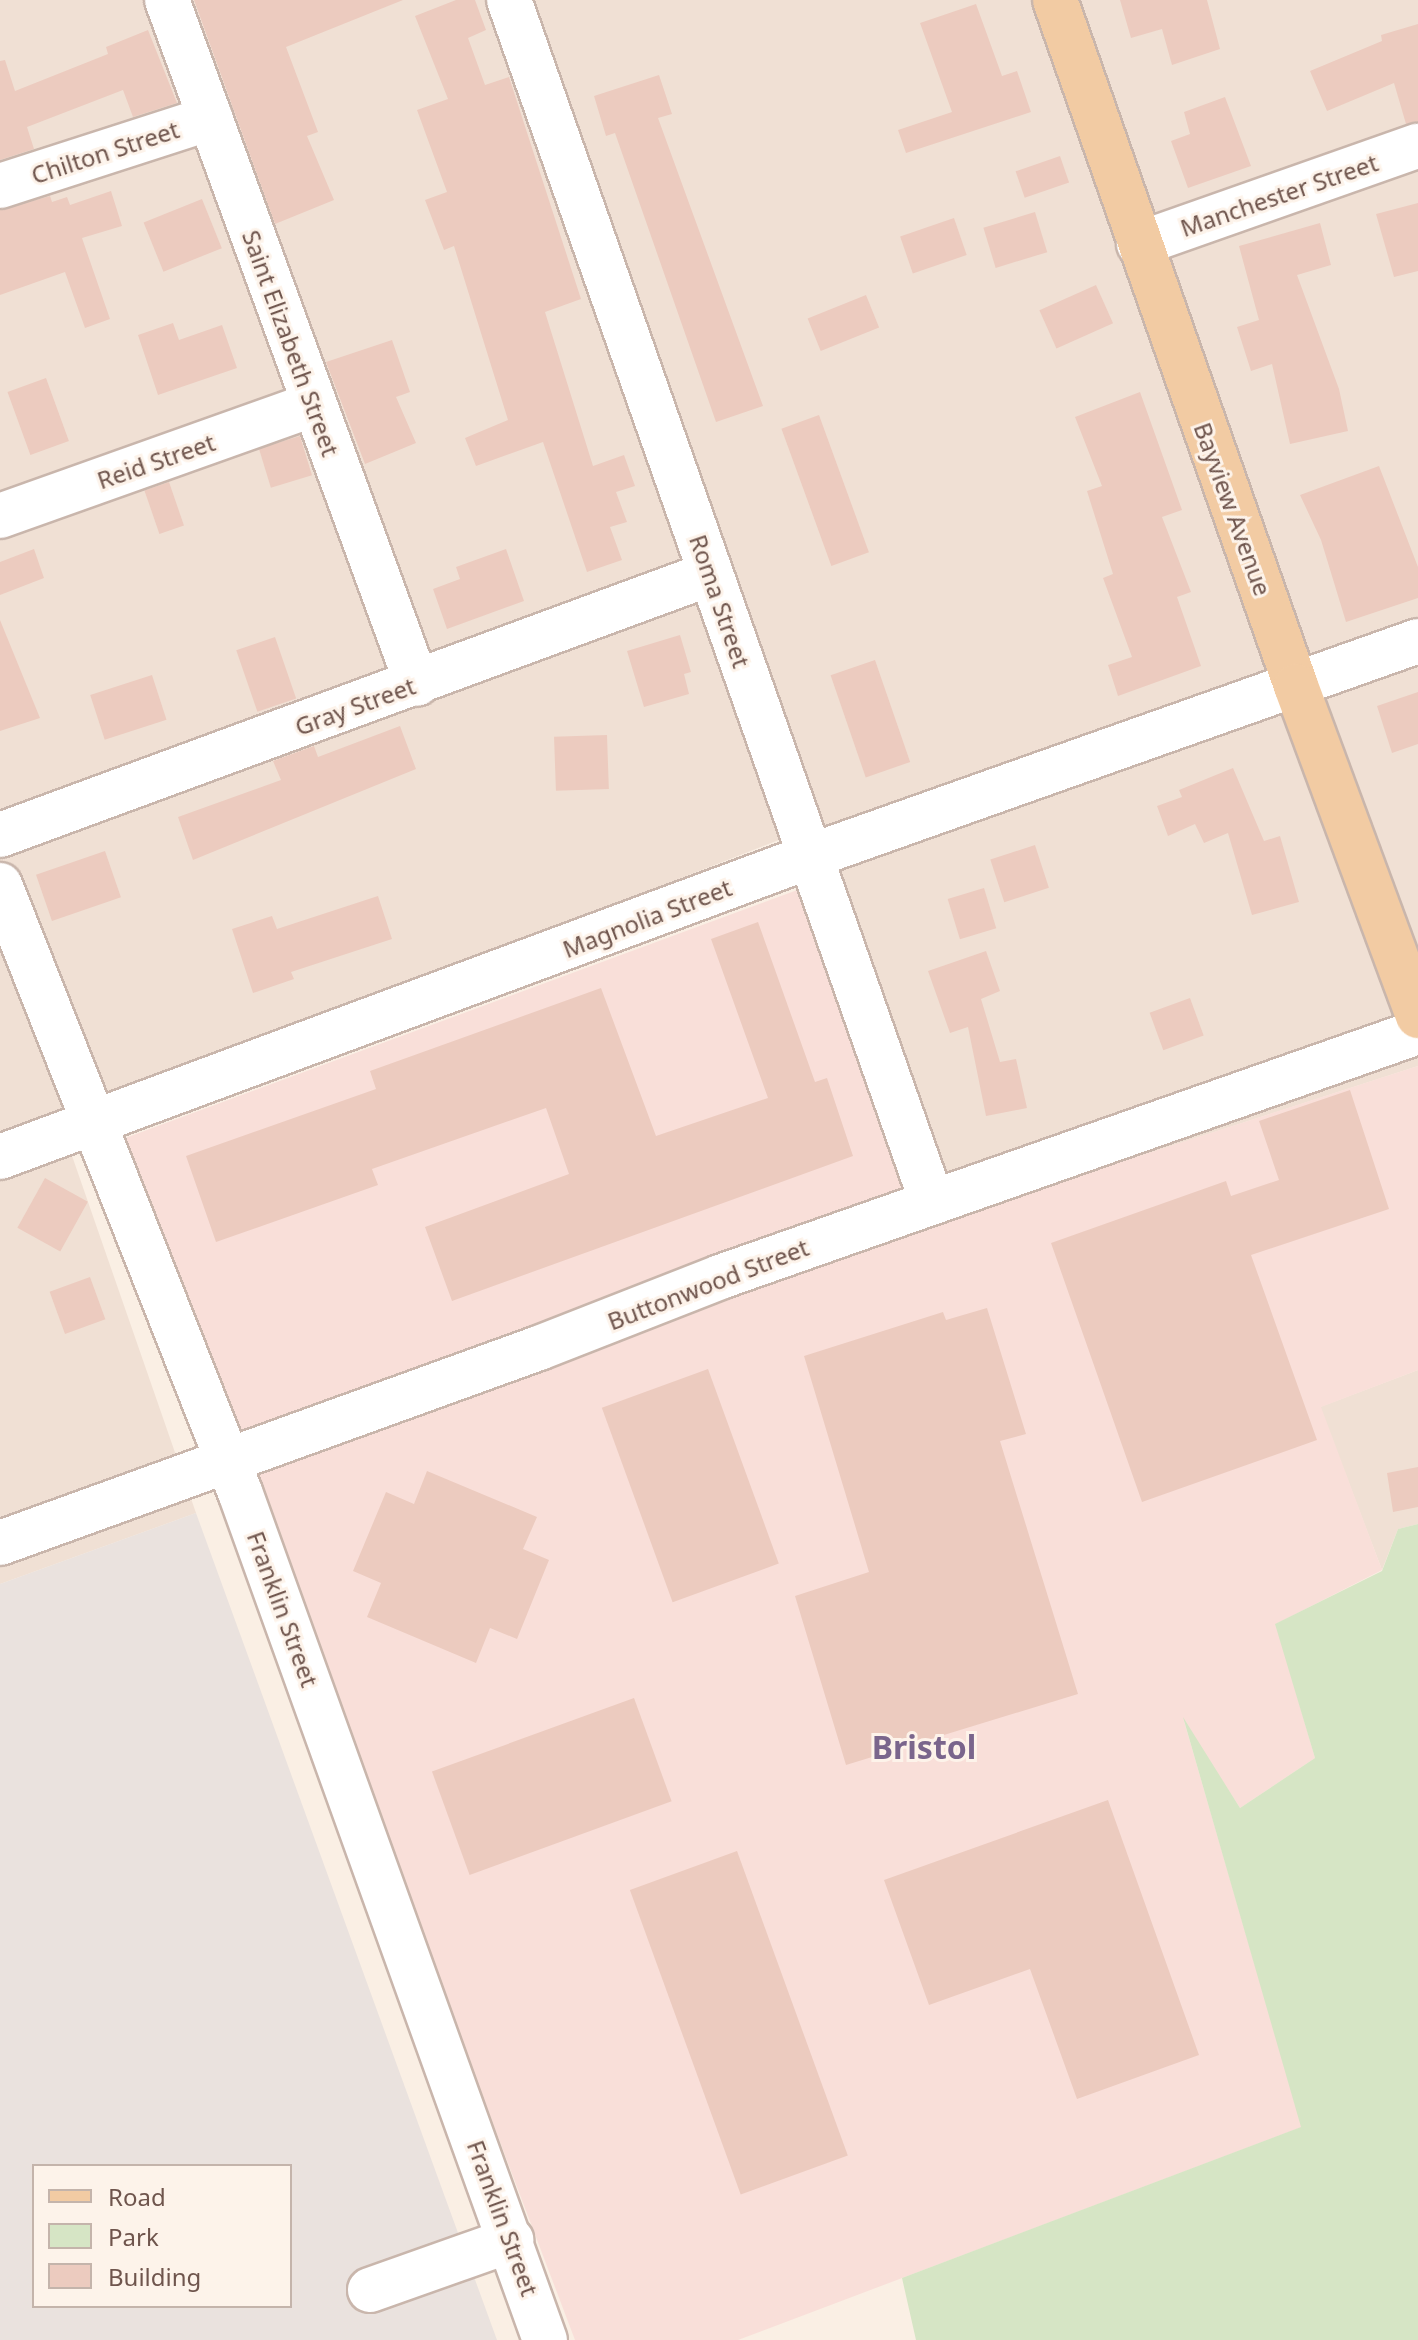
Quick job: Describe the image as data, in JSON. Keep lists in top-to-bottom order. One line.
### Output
{"streets":{"main road":["Bayview Avenue"],"street":["Chilton Street","Manchester Street","Saint Elizabeth Street","Reid Street","Roma Street","Gray Street","Magnolia Street","Buttonwood Street","Franklin Street"]},"crossings":[["Chilton Street","Saint Elizabeth Street"],["Manchester Street","Bayview Avenue"],["Saint Elizabeth Street","Reid Street"],["Saint Elizabeth Street","Gray Street"],["Bayview Avenue","Magnolia Street"],["Roma Street","Gray Street"],["Roma Street","Magnolia Street"],["Roma Street","Buttonwood Street"],["Magnolia Street","Franklin Street"],["Buttonwood Street","Franklin Street"]],"districts":["Bristol"],"legend":["Road","Park","Building"]}
